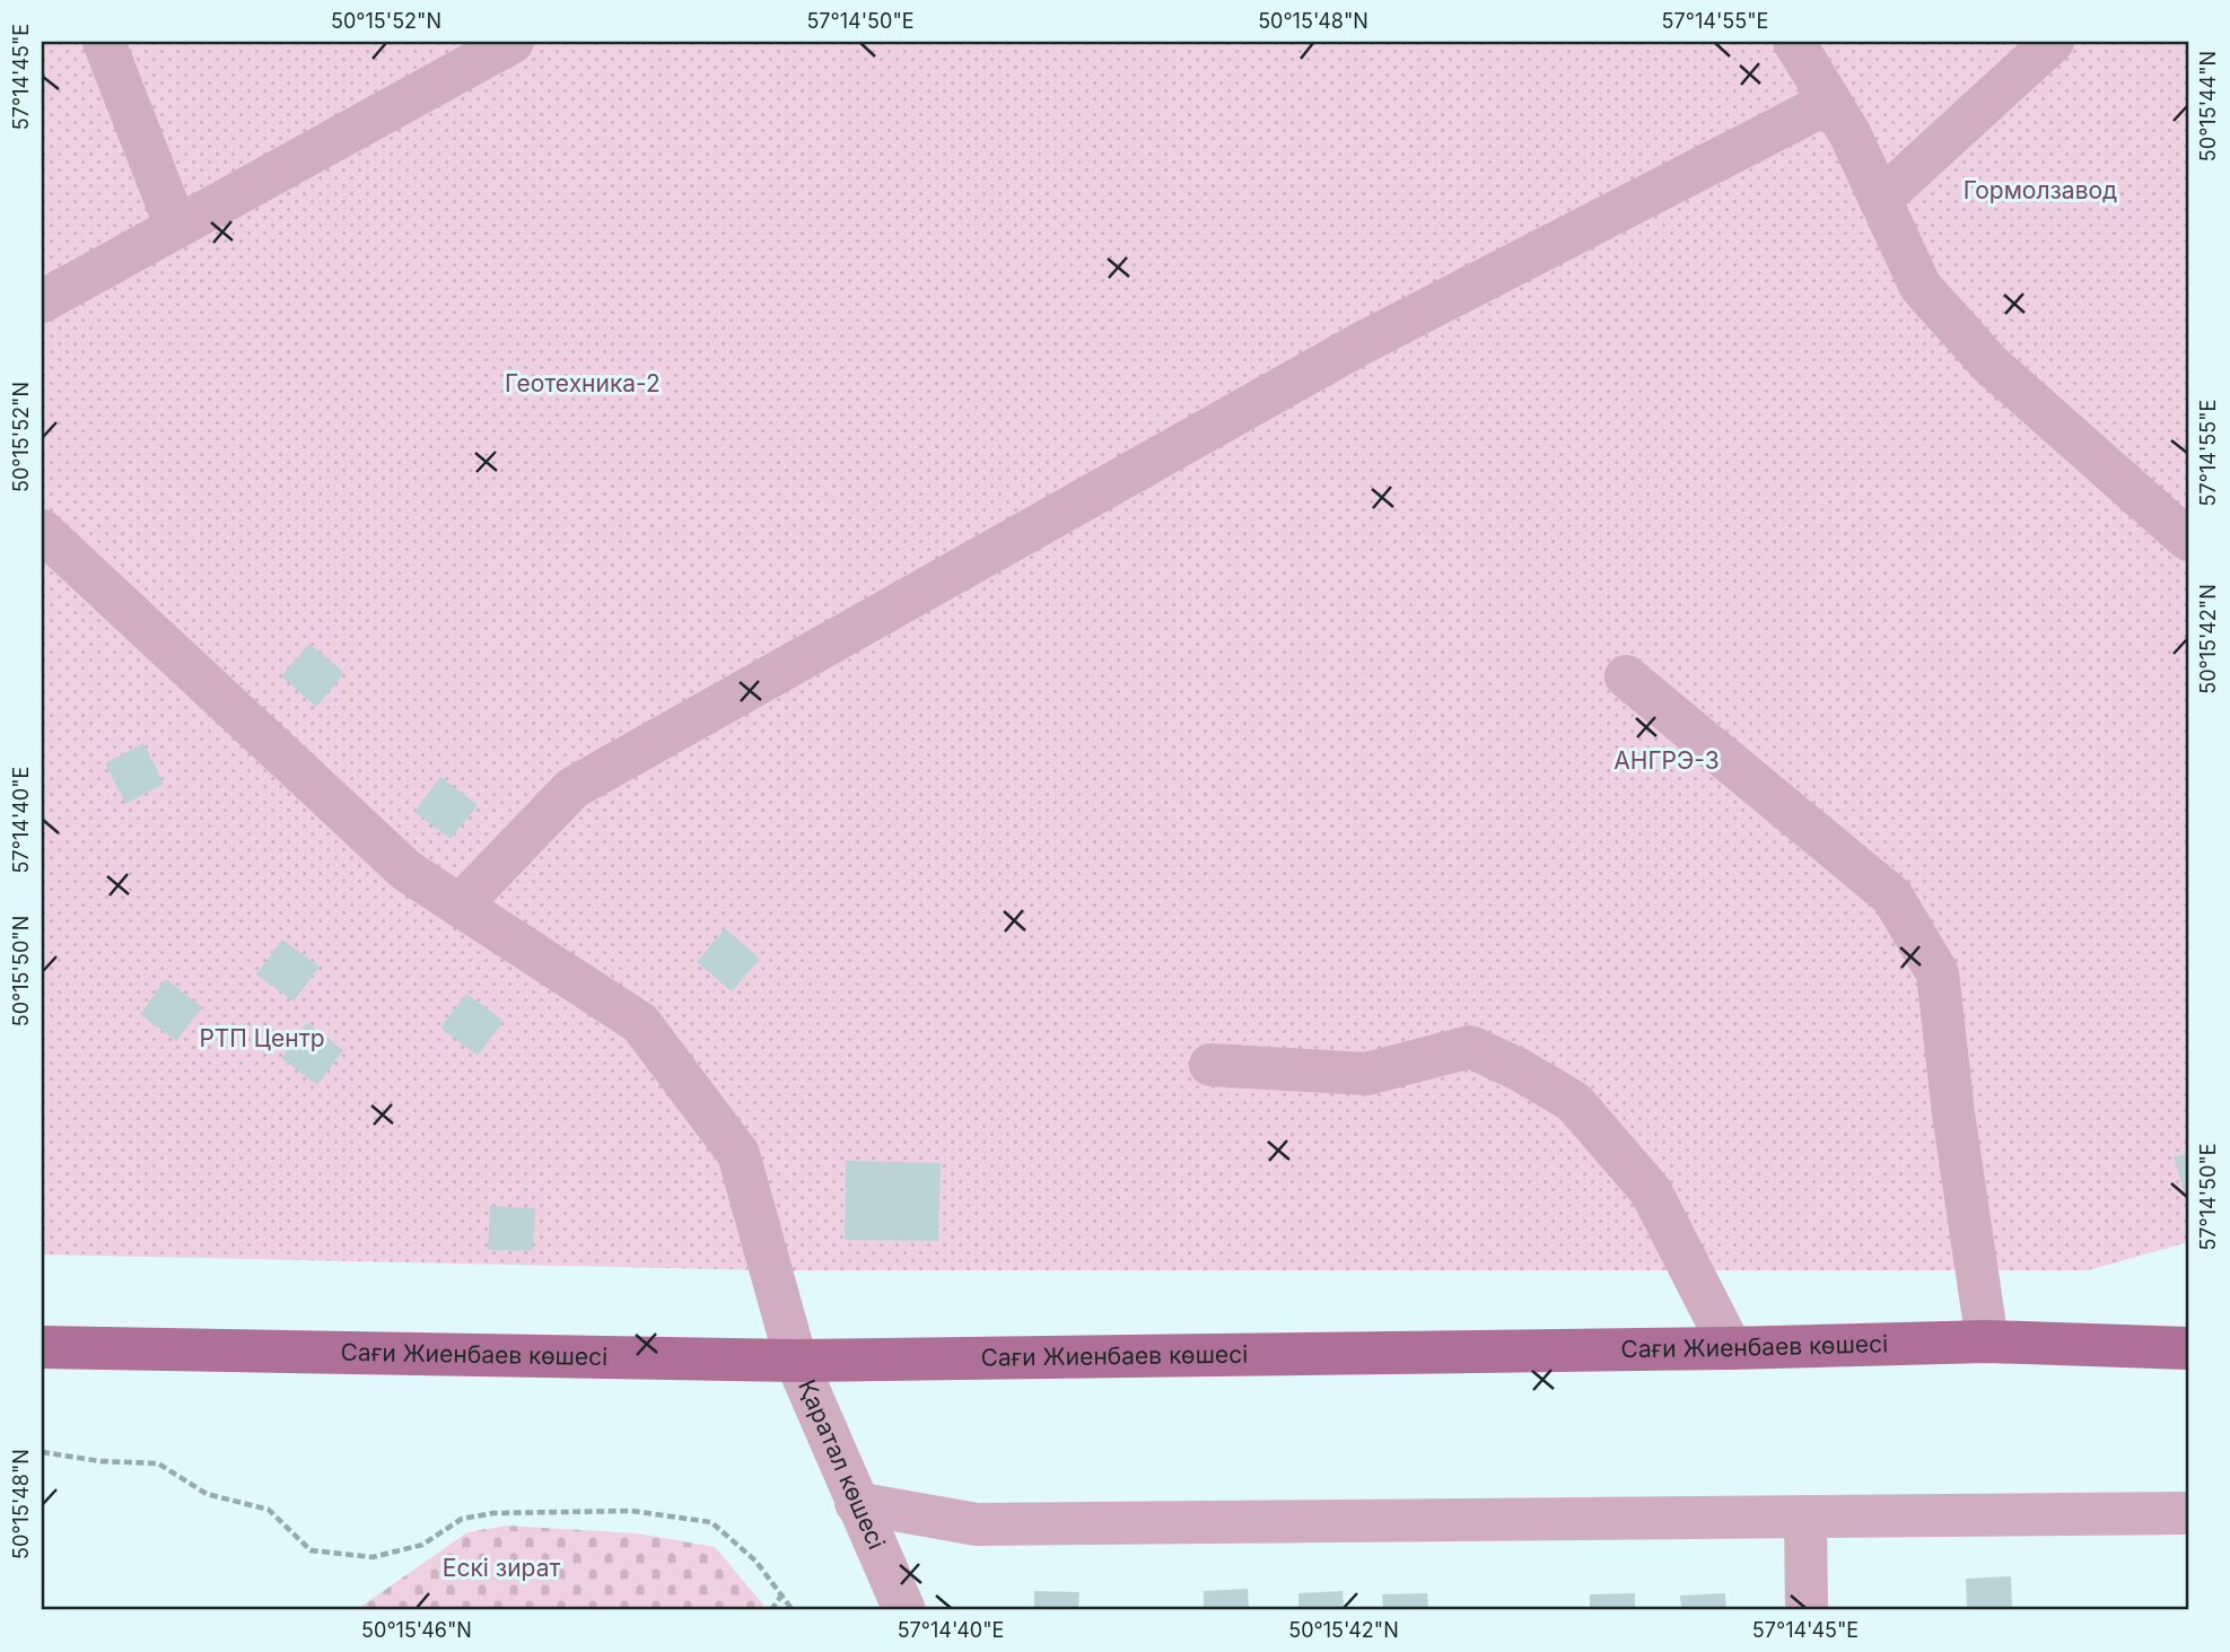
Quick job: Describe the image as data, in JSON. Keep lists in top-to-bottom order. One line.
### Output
{"streets":{"main road":["Сағи Жиенбаев көшесі"],"street":["Қаратал көшесі"]},"crossings":[["Сағи Жиенбаев көшесі","Қаратал көшесі"]],"parks":["Гормолзавод","Геотехника-2","АНГРЭ-3","РТП Центр","Ескі зират"],"coordinates":["50°15'52\"N","57°14'50\"E","50°15'48\"N","57°14'55\"E","57°14'45\"E","50°15'44\"N","50°15'42\"N","57°14'40\"E","50°15'50\"N","50°15'46\"N"]}
